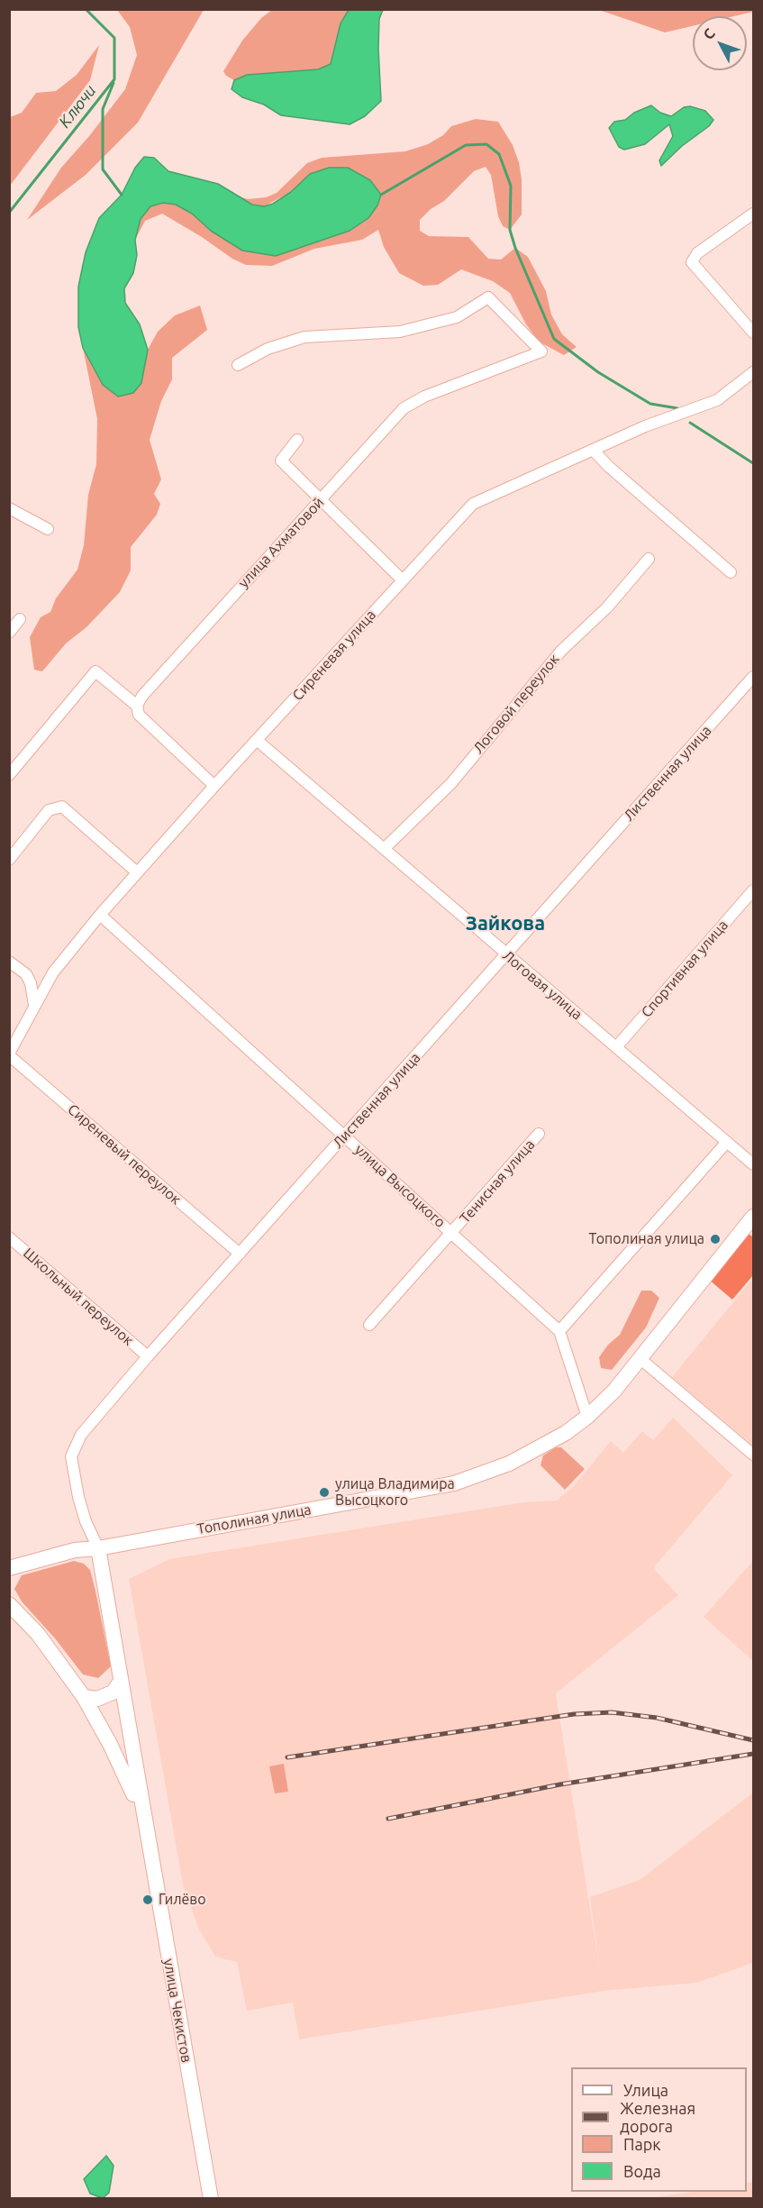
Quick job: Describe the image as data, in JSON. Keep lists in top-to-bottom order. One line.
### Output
{"streets":{"main road":["Тополиная улица","улица Чекистов"],"street":["улица Ахматовой","Сиреневая улица","Логовой переулок","Лиственная улица","Спортивная улица","Логовая улица","Сиреневый переулок","Тенисная улица","улица Высоцкого","Школьный переулок"]},"crossings":[["Сиреневая улица","Логовая улица"],["Сиреневая улица","Сиреневый переулок"],["Сиреневая улица","улица Высоцкого"],["Логовой переулок","Логовая улица"],["Лиственная улица","Логовая улица"],["Лиственная улица","Сиреневый переулок"],["Лиственная улица","улица Высоцкого"],["Лиственная улица","Школьный переулок"],["Лиственная улица","Тополиная улица"],["Спортивная улица","Логовая улица"],["Тенисная улица","улица Высоцкого"],["улица Высоцкого","Тополиная улица"]],"districts":["Зайкова"],"water":["Ключи"],"places":["Тополиная улица","улица Владимира Высоцкого","Гилёво"],"legend":["Улица","Железная дорога","Парк","Вода"],"north":"top left"}
